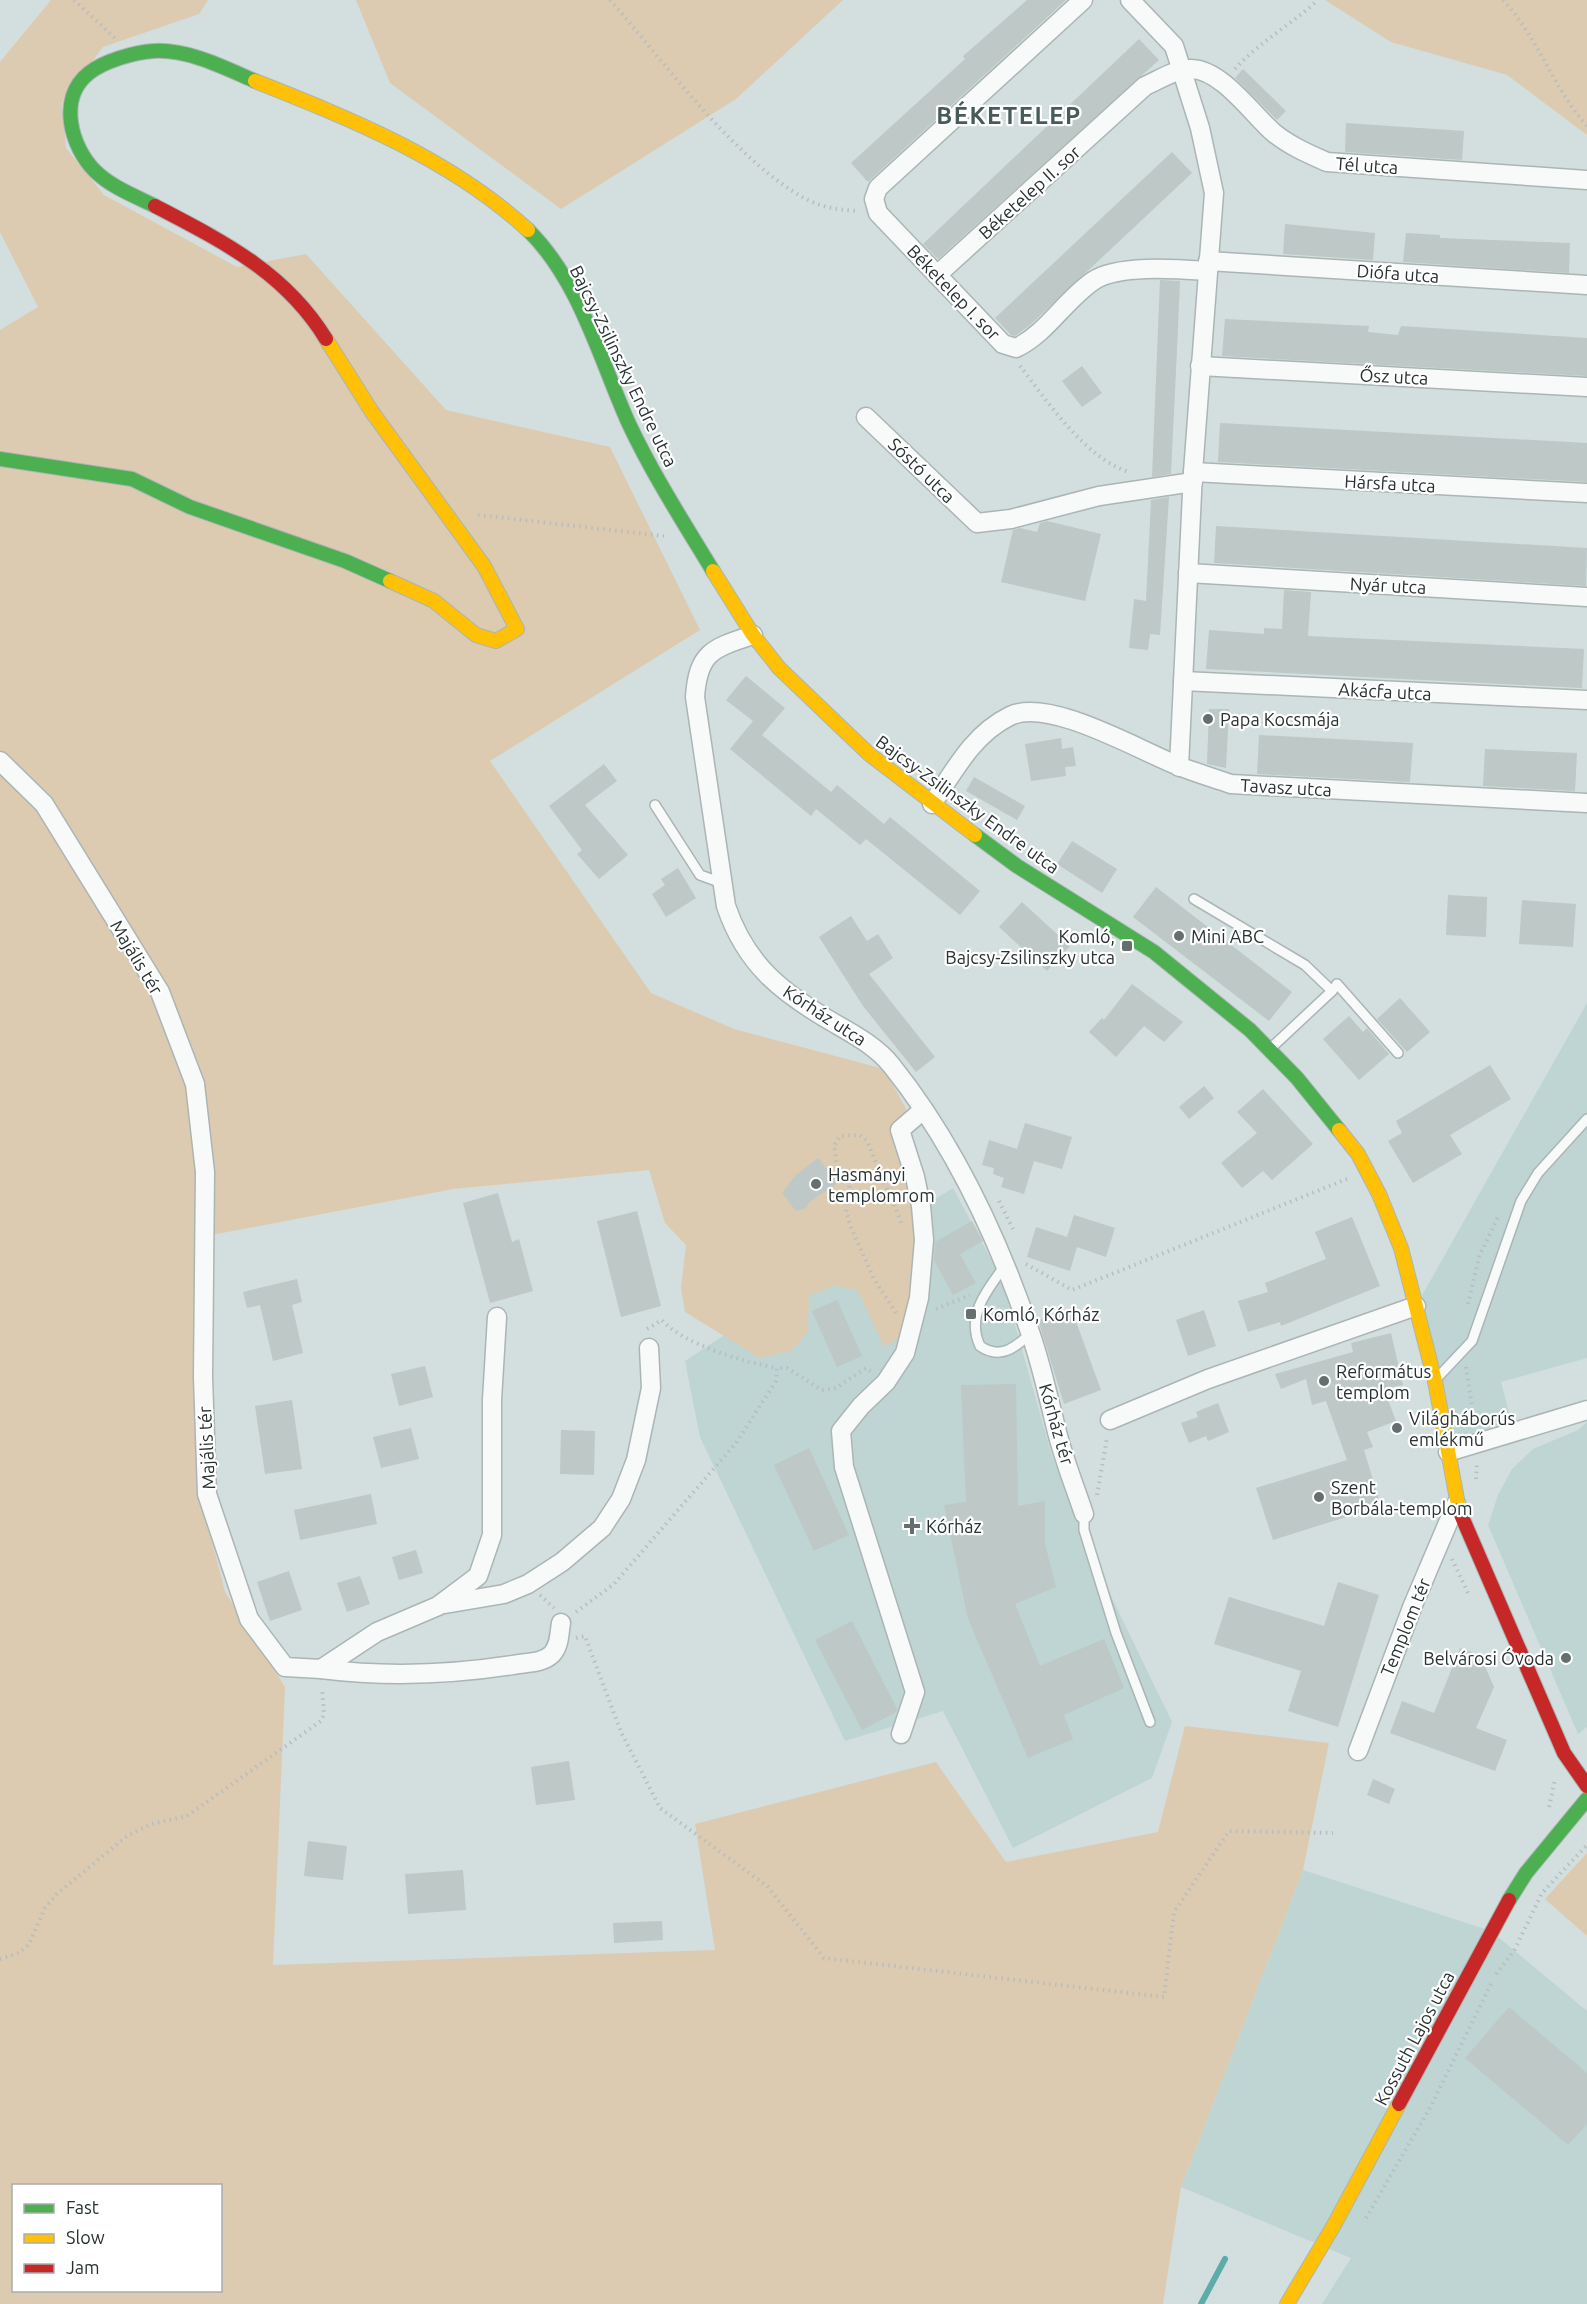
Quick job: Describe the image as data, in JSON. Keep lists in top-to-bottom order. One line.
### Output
{"streets":{"street":["Tél utca","Béketelep II. sor","Diófa utca","Béketelep I. sor","Bajcsy-Zsilinszky Endre utca","Ősz utca","Sóstó utca","Hársfa utca","Nyár utca","Akácfa utca","Tavasz utca","Majális tér","Kórház utca","Kórház tér","Templom tér","Kossuth Lajos utca"]},"crossings":[["Tél utca","Béketelep II. sor"],["Béketelep II. sor","Béketelep I. sor"],["Diófa utca","Béketelep I. sor"],["Bajcsy-Zsilinszky Endre utca","Tavasz utca"],["Bajcsy-Zsilinszky Endre utca","Kórház utca"],["Bajcsy-Zsilinszky Endre utca","Templom tér"],["Sóstó utca","Hársfa utca"],["Kórház utca","Kórház tér"]],"districts":["BÉKETELEP"],"places":{"other":["Papa Kocsmája","Mini ABC","Hasmányi templomrom","Református templom","Világháborús emlékmű","Szent Borbála-templom","Belvárosi Óvoda"],"transit":["Komló, Bajcsy-Zsilinszky utca","Komló, Kórház"],"health":["Kórház"]},"legend":["Fast","Slow","Jam"]}
